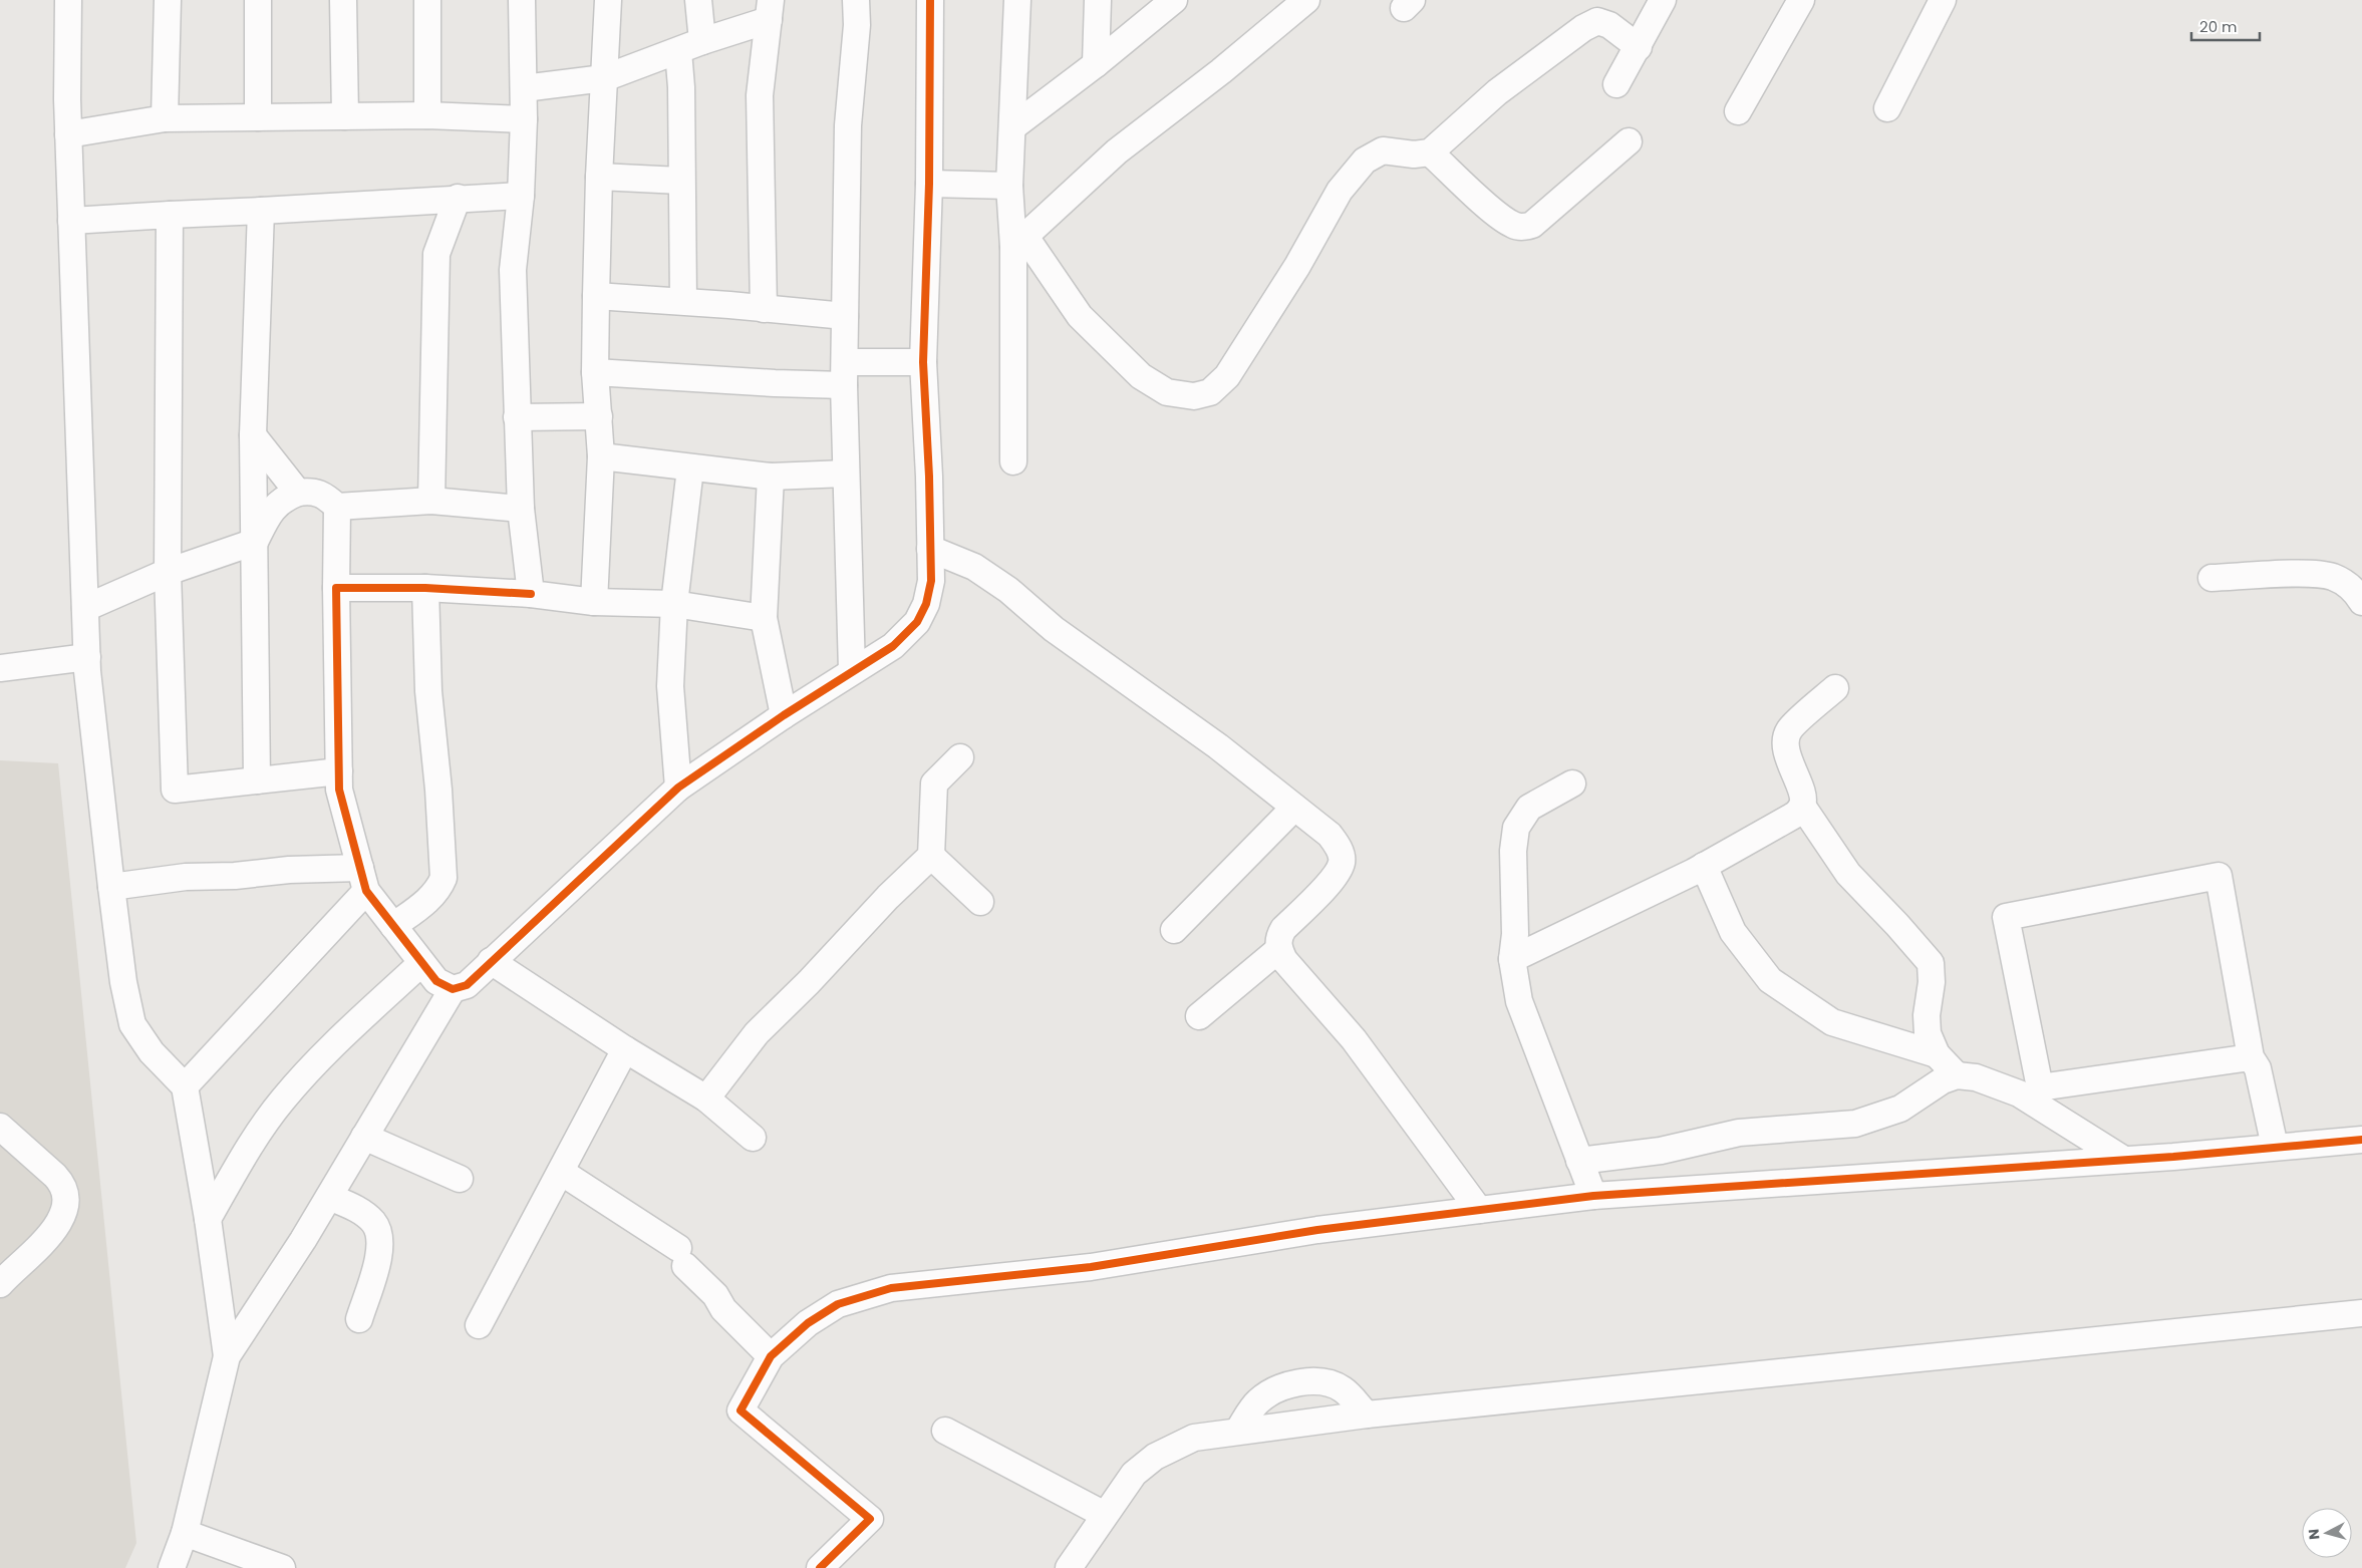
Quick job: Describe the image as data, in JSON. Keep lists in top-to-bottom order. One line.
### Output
{"scale_bar":"20 m","north":"left"}
